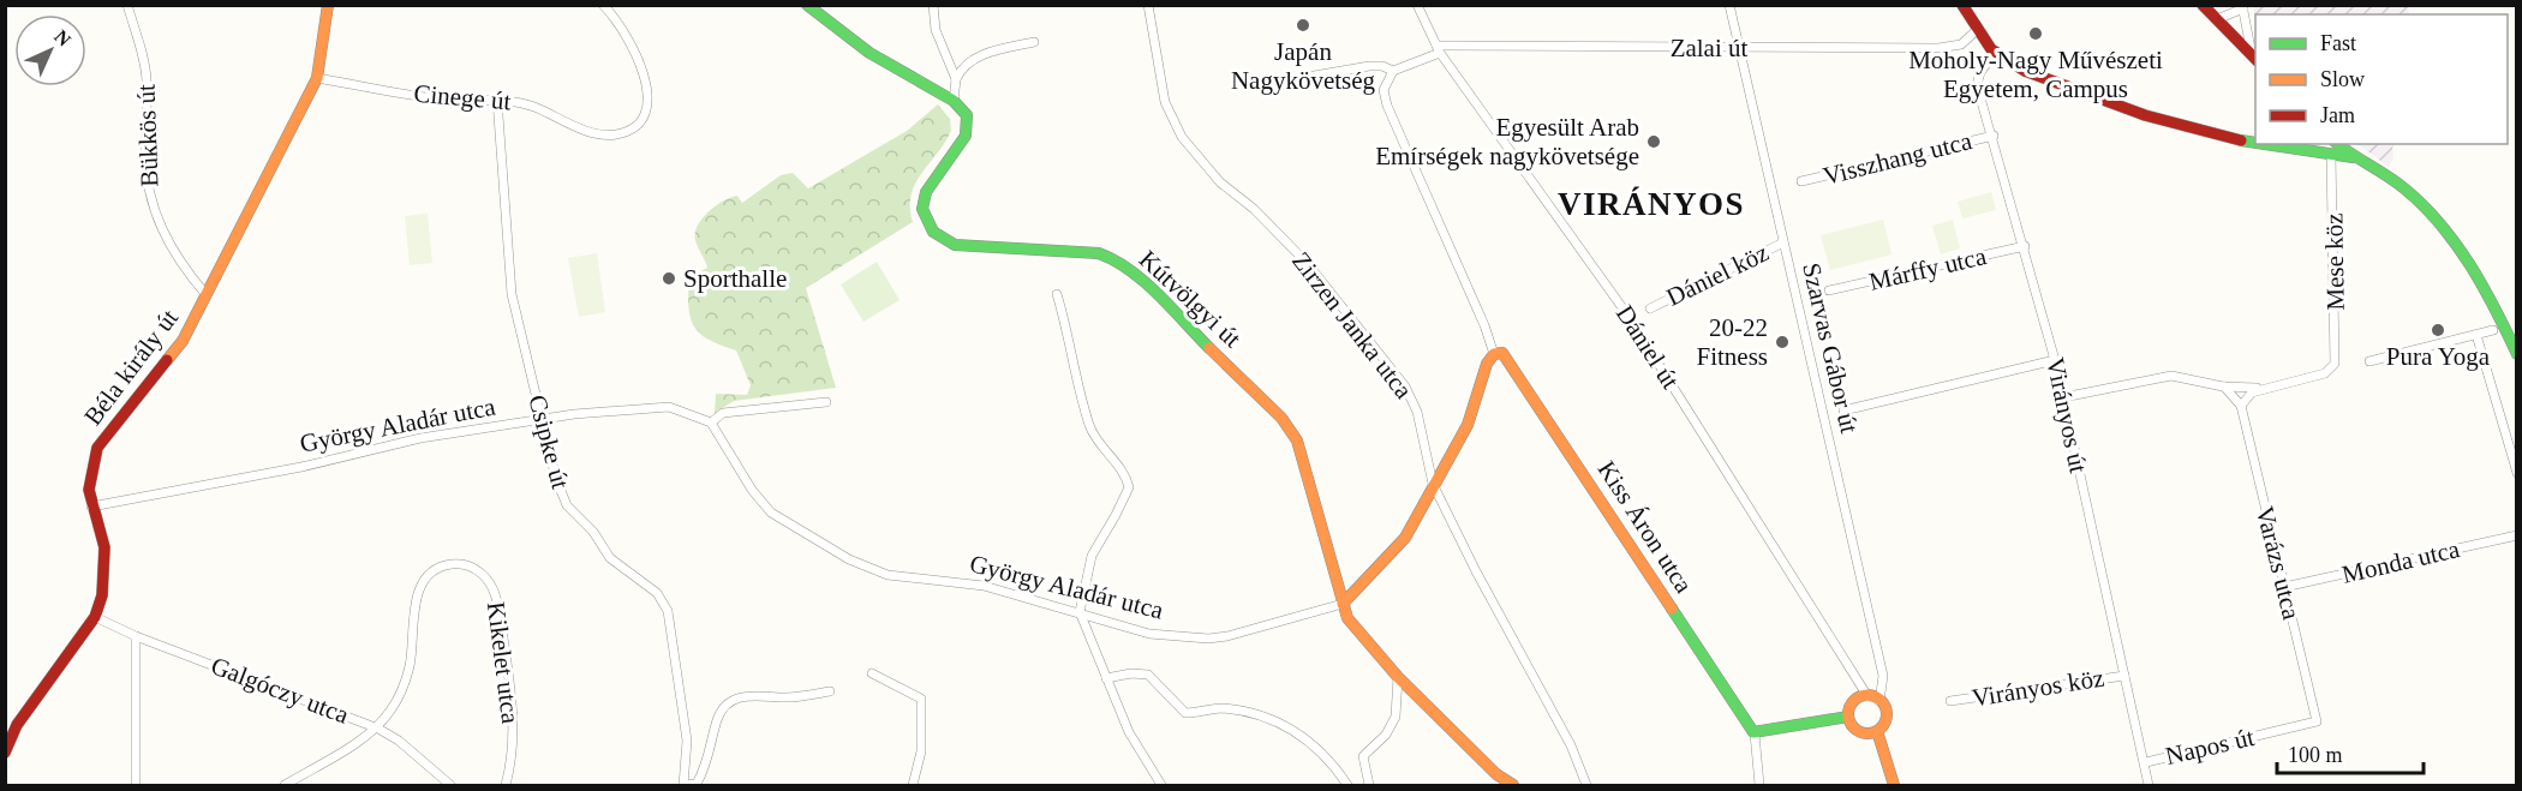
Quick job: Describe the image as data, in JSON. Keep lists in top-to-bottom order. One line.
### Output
{"streets":{"street":["Zalai út","Cinege út","Bükkös út","Visszhang utca","Mese köz","Márffy utca","Dániel köz","Kútvölgyi út","Zirzen Janka utca","Dániel út","Szarvas Gábor út","Béla király út","Virányos út","György Aladár utca","Csipke út","Kiss Áron utca","Monda utca","Varázs utca","Kikelet utca","Virányos köz","Galgóczy utca","Napos út"]},"crossings":[["Zalai út","Dániel út"],["Zalai út","Szarvas Gábor út"],["Cinege út","Béla király út"],["Cinege út","Csipke út"],["Bükkös út","Béla király út"],["Visszhang utca","Virányos út"],["Márffy utca","Virányos út"],["Dániel köz","Szarvas Gábor út"],["Kútvölgyi út","György Aladár utca"],["Dániel út","Szarvas Gábor út"],["Béla király út","György Aladár utca"],["Béla király út","Galgóczy utca"],["Virányos út","Virányos köz"],["Virányos út","Napos út"],["György Aladár utca","Csipke út"],["Monda utca","Varázs utca"],["Varázs utca","Napos út"],["Kikelet utca","Galgóczy utca"]],"districts":["VIRÁNYOS"],"places":["Japán Nagykövetség","Moholy-Nagy Művészeti Egyetem, Campus","Egyesült Arab Emírségek nagykövetsége","Sporthalle","Pura Yoga","20-22 Fitness"],"legend":["Fast","Slow","Jam"],"scale_bar":"100 m","north":"top right"}
